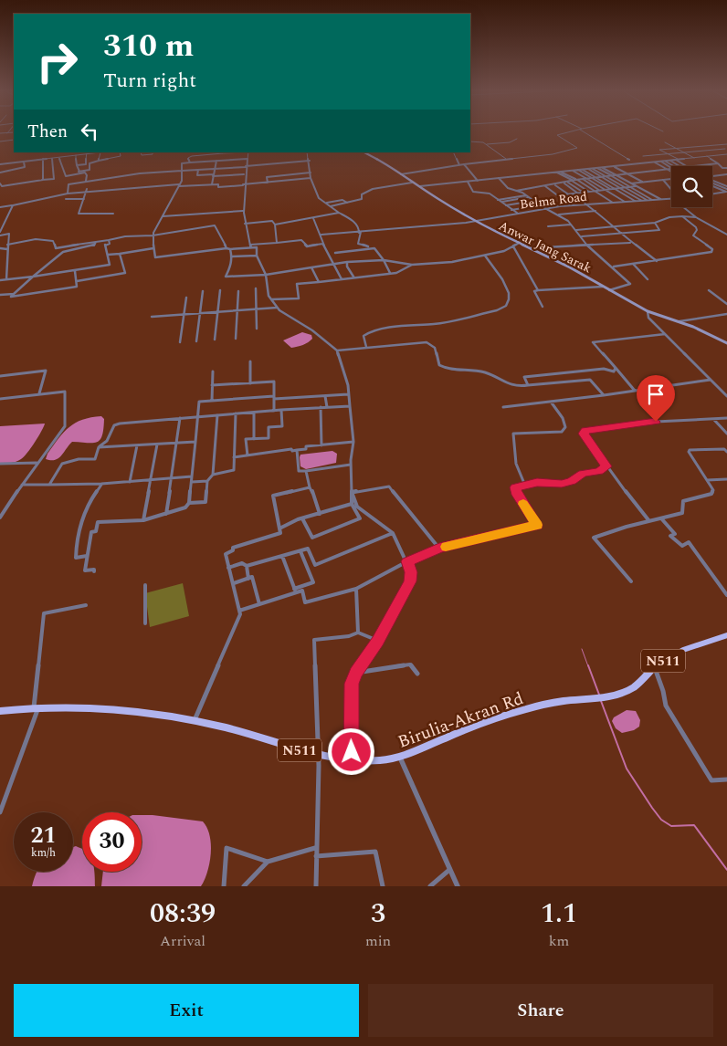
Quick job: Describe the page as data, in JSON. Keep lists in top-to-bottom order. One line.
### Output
{"streets":{"highway":["N511","Birulia-Akran Rd"],"main road":["Anwar Jang Sarak"],"street":["Belma Road"]},"crossings":[["Belma Road","Anwar Jang Sarak"]],"page":{"turn":["310 m","Turn right"],"then":"Then","speed":"21 km/h","limit":"30","eta":["08:39","Arrival","3","min","1.1","km"],"buttons":["Exit","Share"]}}
